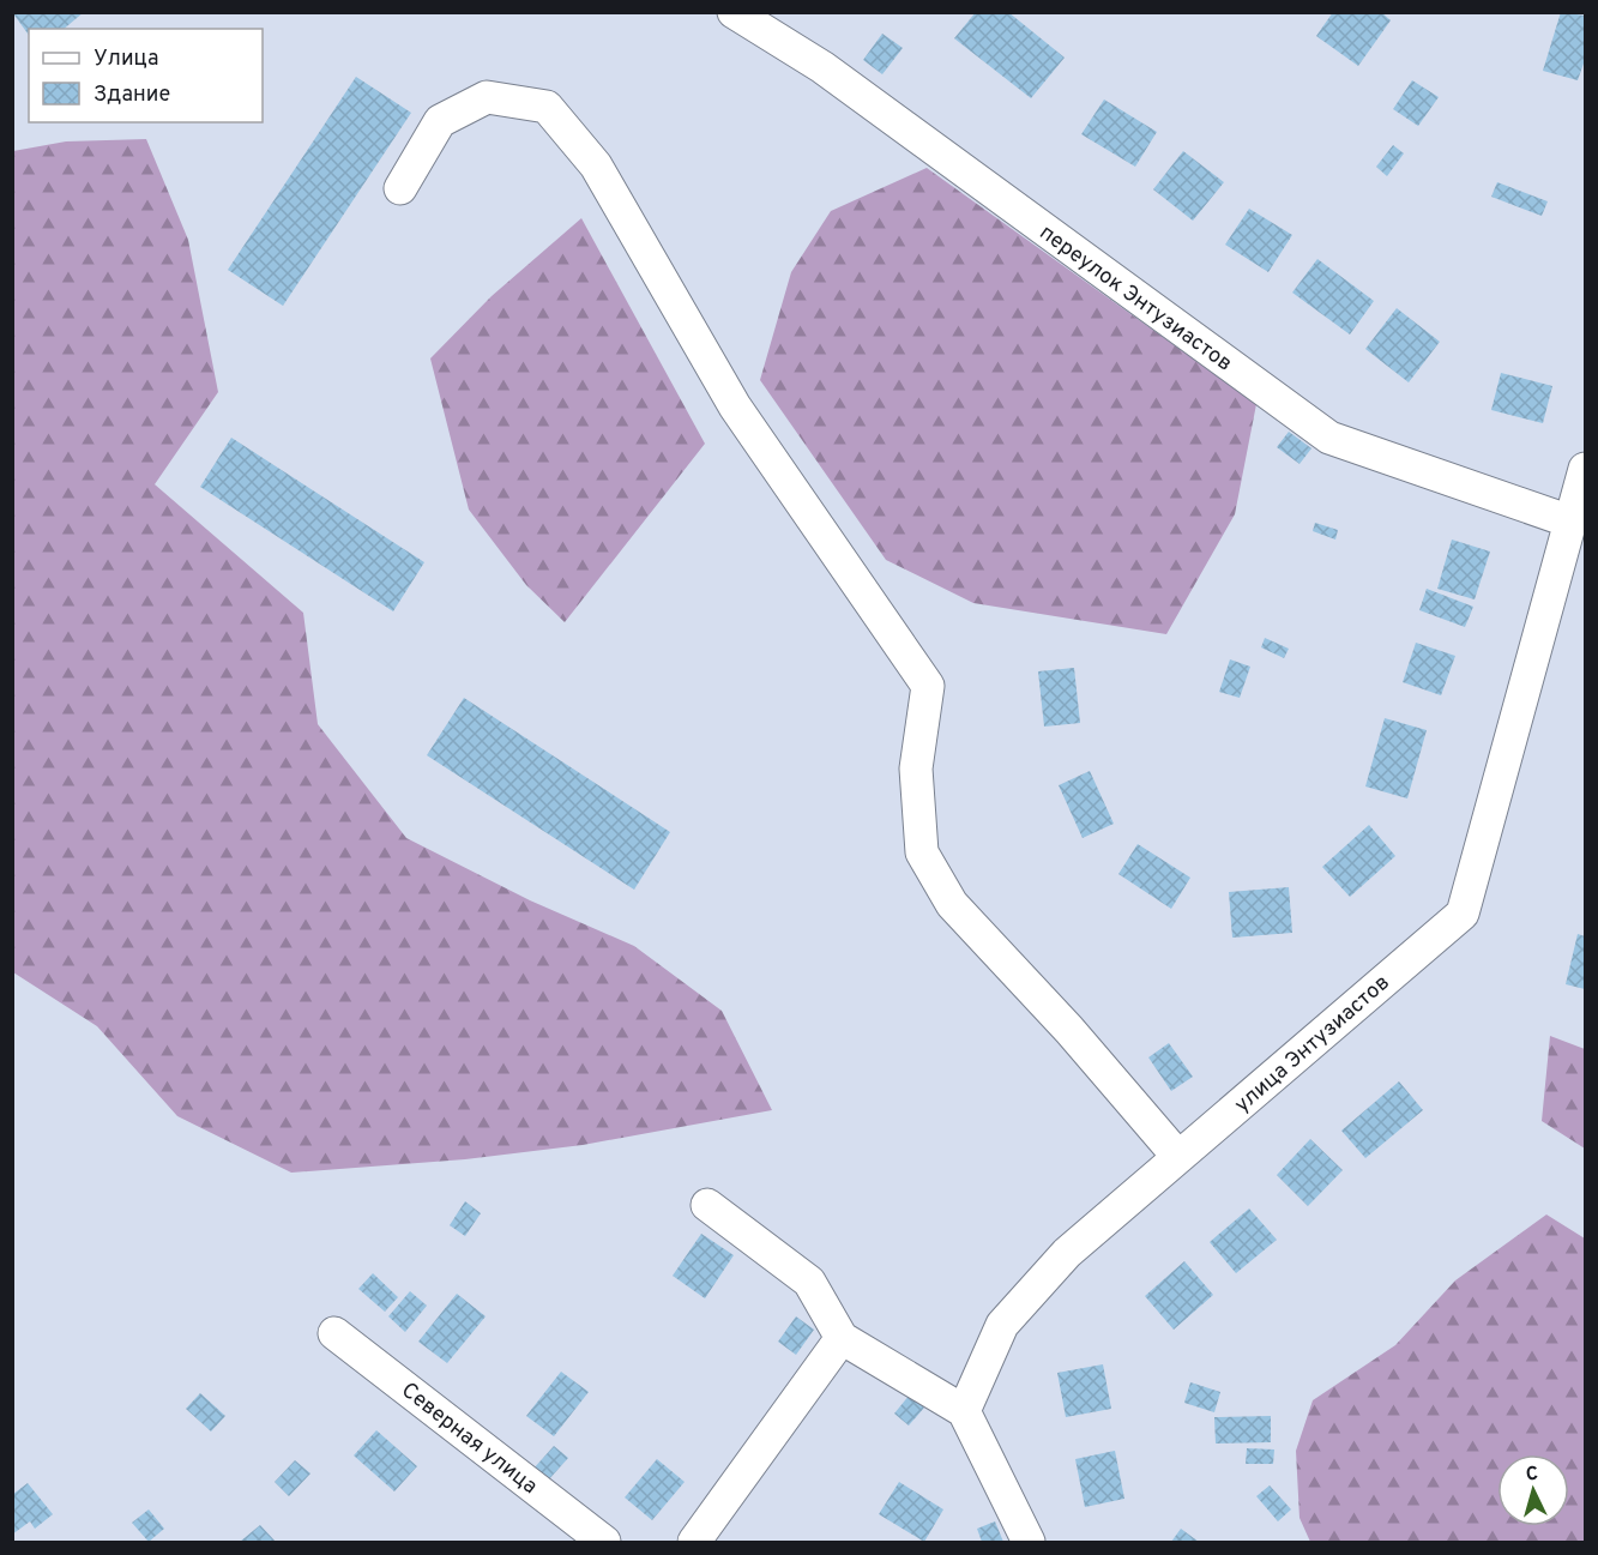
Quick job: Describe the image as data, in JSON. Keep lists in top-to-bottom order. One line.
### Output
{"streets":{"street":["переулок Энтузиастов","улица Энтузиастов","Северная улица"]},"crossings":[["переулок Энтузиастов","улица Энтузиастов"]],"legend":["Улица","Здание"],"north":"top"}
